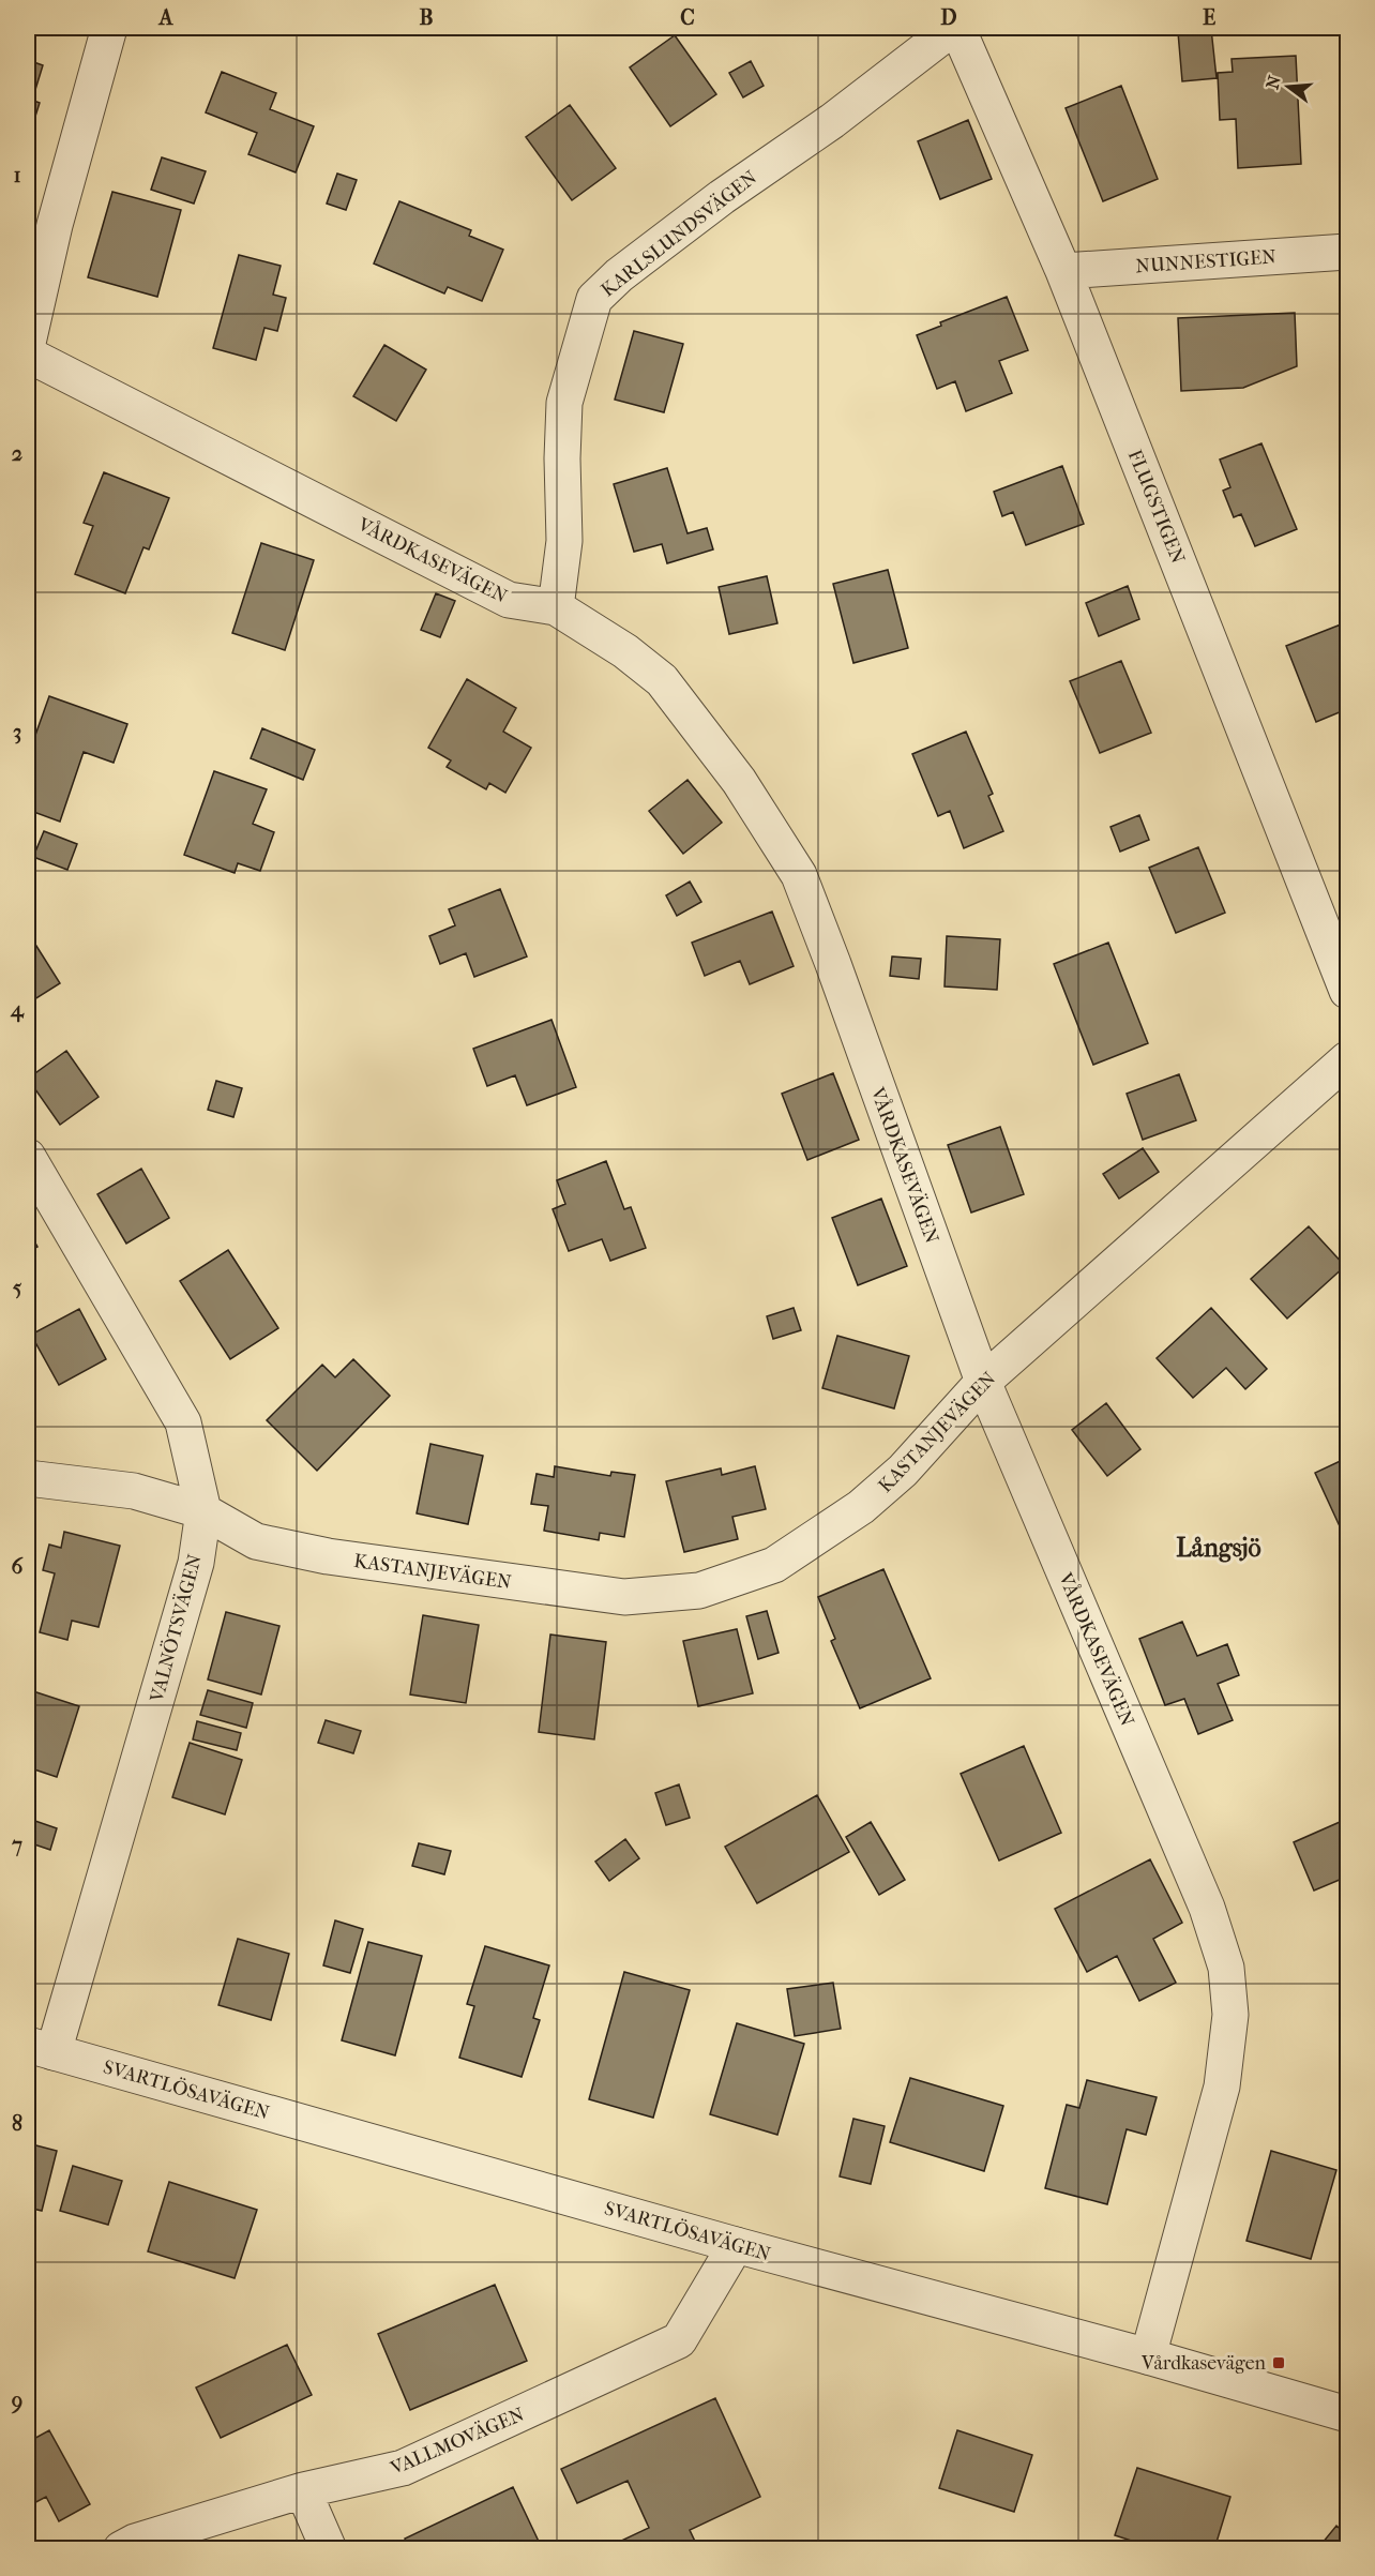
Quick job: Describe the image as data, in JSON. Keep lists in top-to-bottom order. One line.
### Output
{"streets":{"street":["KARLSLUNDSVÄGEN","NUNNESTIGEN","FLUGSTIGEN","VÅRDKASEVÄGEN","KASTANJEVÄGEN","VALNÖTSVÄGEN","SVARTLÖSAVÄGEN","VALLMOVÄGEN"]},"crossings":[["KARLSLUNDSVÄGEN","FLUGSTIGEN"],["KARLSLUNDSVÄGEN","VÅRDKASEVÄGEN"],["NUNNESTIGEN","FLUGSTIGEN"],["VÅRDKASEVÄGEN","KASTANJEVÄGEN"],["VÅRDKASEVÄGEN","SVARTLÖSAVÄGEN"],["KASTANJEVÄGEN","VALNÖTSVÄGEN"],["VALNÖTSVÄGEN","SVARTLÖSAVÄGEN"],["SVARTLÖSAVÄGEN","VALLMOVÄGEN"]],"districts":["Långsjö"],"places":{"transit":["Vårdkasevägen"]},"north":"left","grid":{"columns":["A","B","C","D","E"],"rows":["1","2","3","4","5","6","7","8","9"]}}
